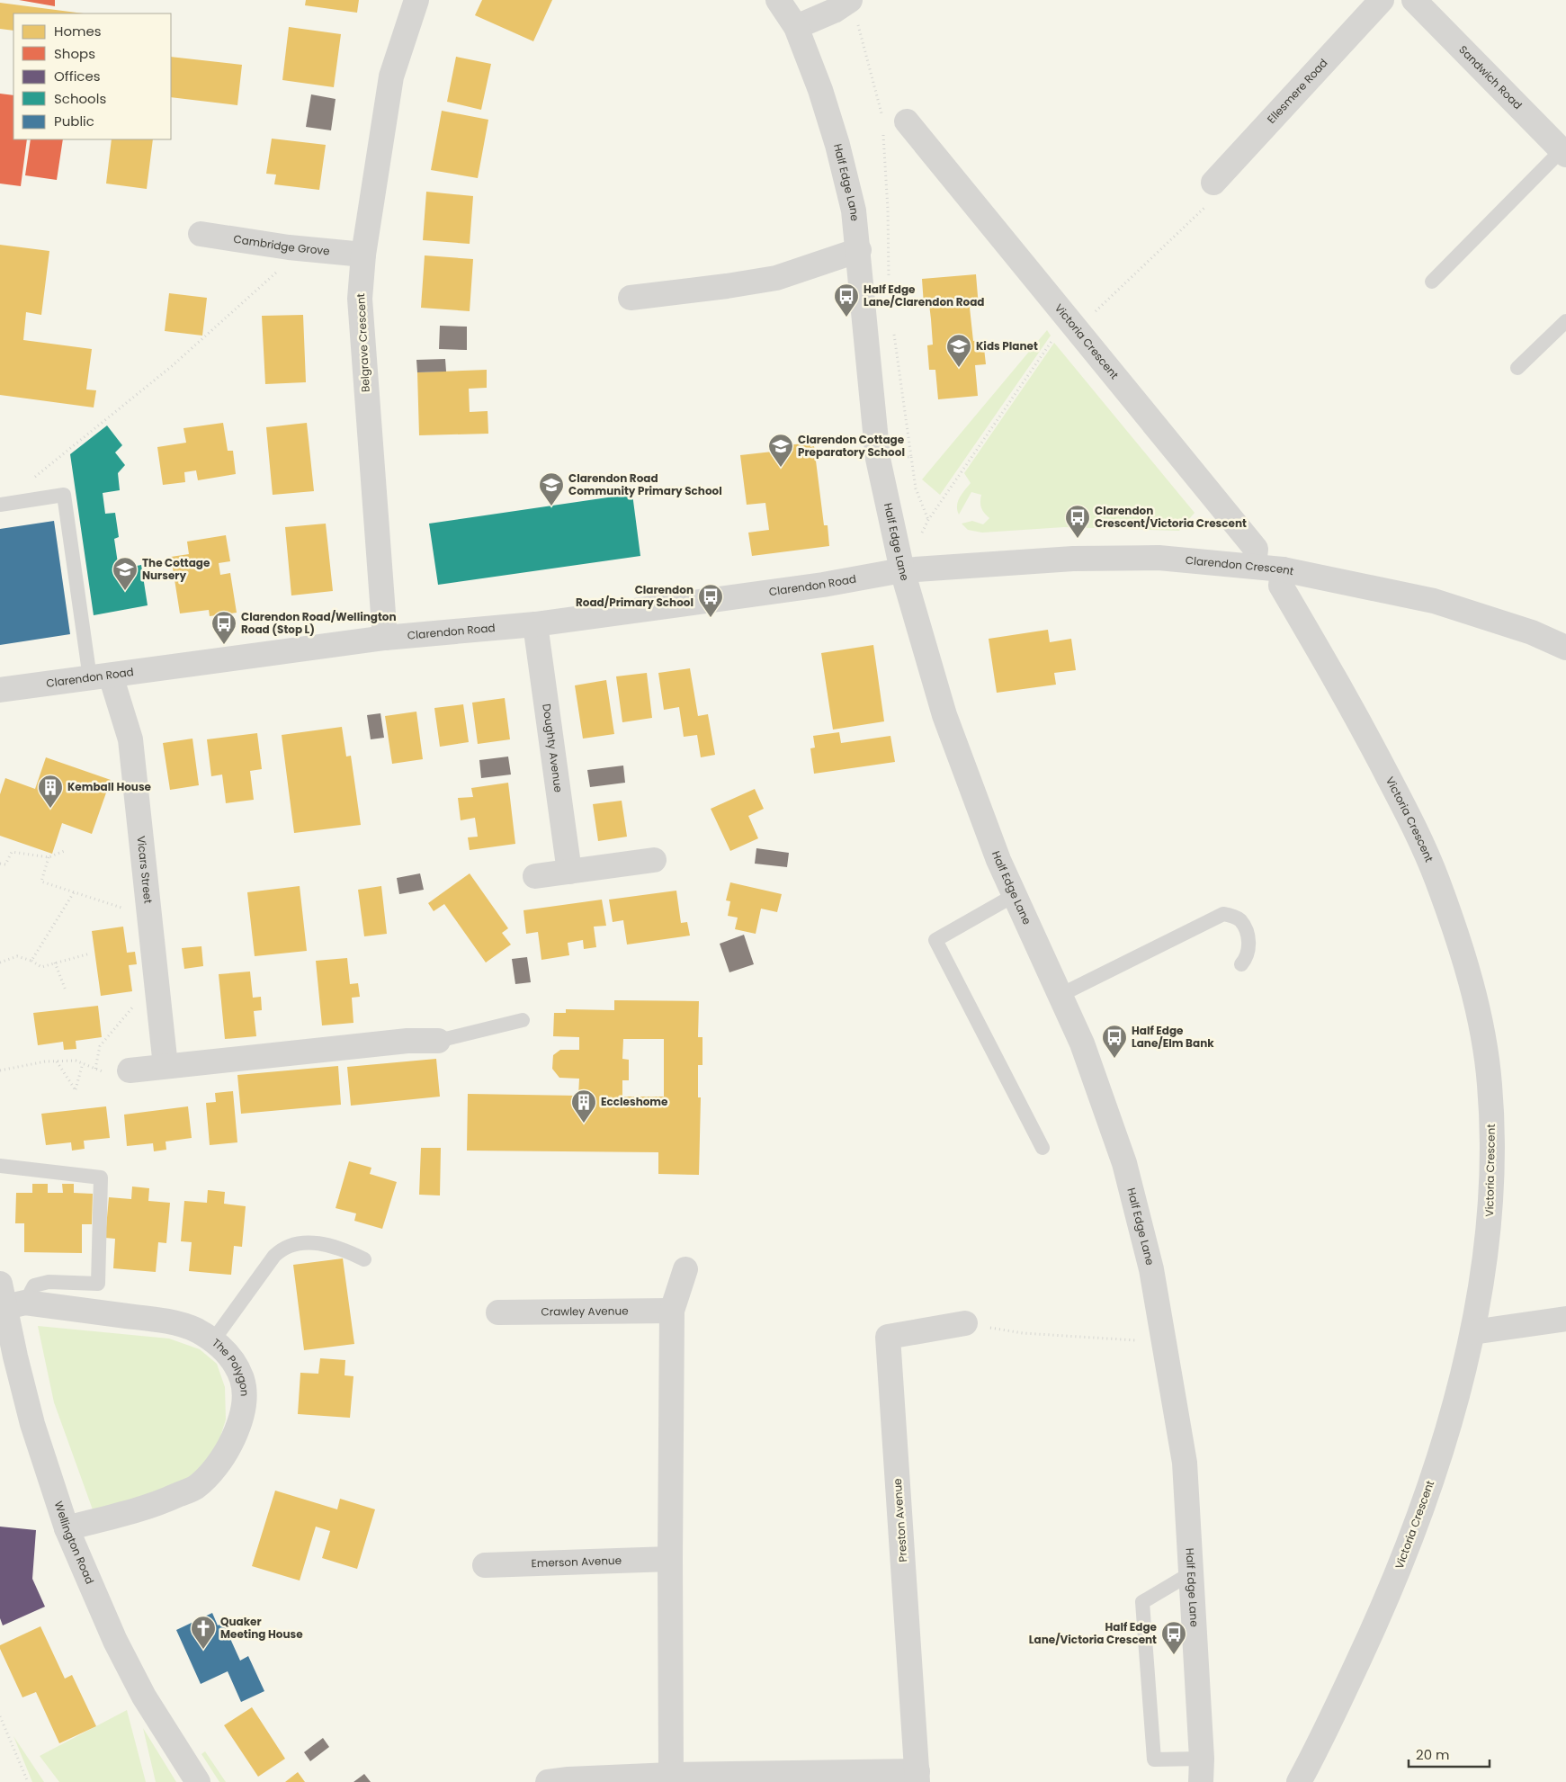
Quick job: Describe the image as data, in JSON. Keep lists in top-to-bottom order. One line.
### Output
{"streets":{"street":["Sandwich Road","Ellesmere Road","Half Edge Lane","Cambridge Grove","Victoria Crescent","Belgrave Crescent","Clarendon Crescent","Clarendon Road","Doughty Avenue","Vicars Street","Crawley Avenue","The Polygon","Preston Avenue","Wellington Road","Emerson Avenue"]},"crossings":[["Half Edge Lane","Clarendon Crescent"],["Half Edge Lane","Clarendon Road"],["Cambridge Grove","Belgrave Crescent"],["Victoria Crescent","Clarendon Crescent"],["Belgrave Crescent","Clarendon Road"],["Clarendon Crescent","Clarendon Road"],["Clarendon Road","Doughty Avenue"],["Clarendon Road","Vicars Street"],["The Polygon","Wellington Road"]],"places":{"bus stop":["Half Edge Lane/Clarendon Road","Clarendon Crescent/Victoria Crescent","Clarendon Road/Primary School","Clarendon Road/Wellington Road (Stop L)","Half Edge Lane/Elm Bank","Half Edge Lane/Victoria Crescent"],"school or university":["Kids Planet","Clarendon Cottage Preparatory School","Clarendon Road Community Primary School","The Cottage Nursery"],"building":["Kemball House","Eccleshome"],"church":["Quaker Meeting House"]},"legend":["Homes","Shops","Offices","Schools","Public"],"scale_bar":"20 m"}
